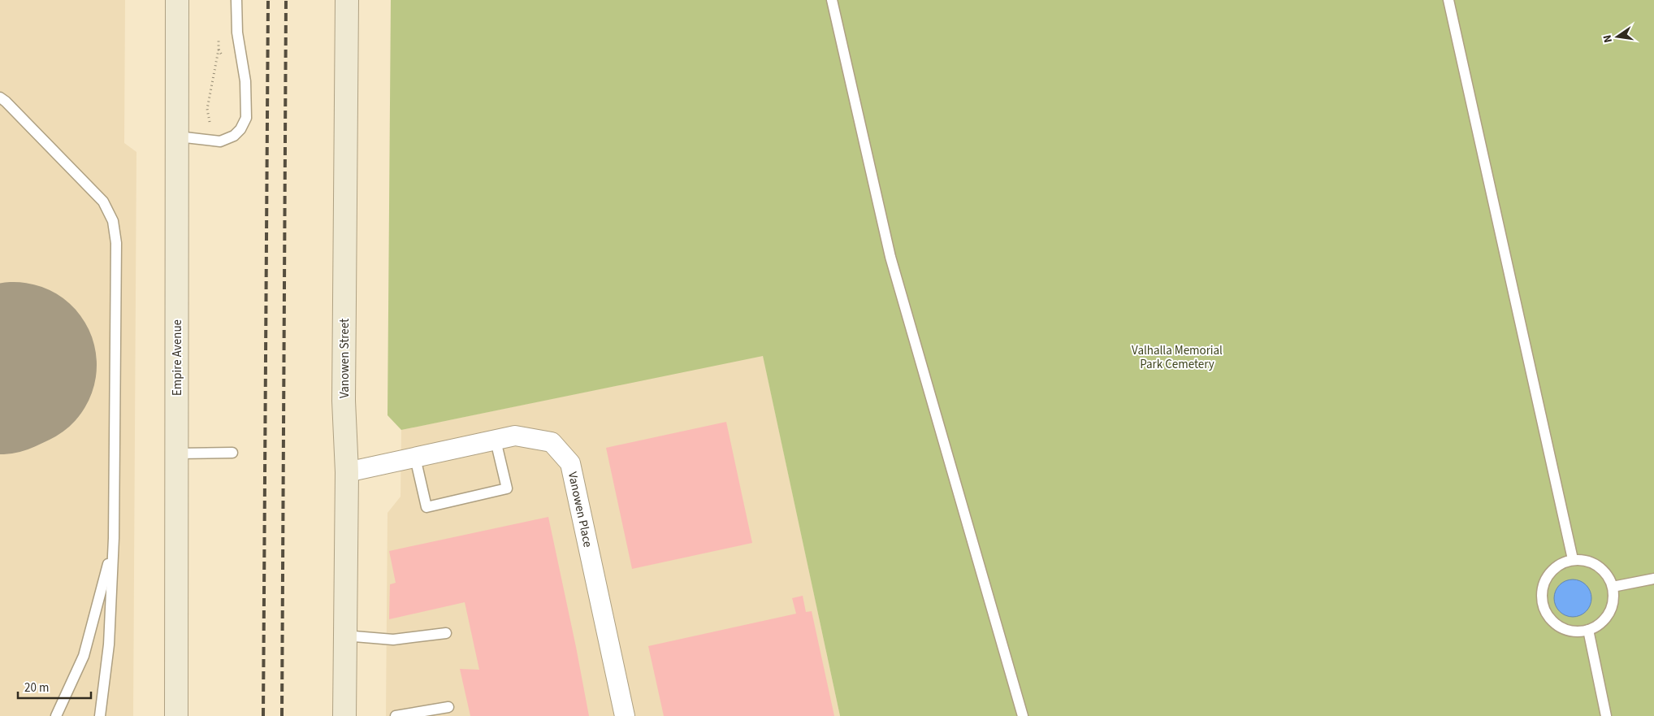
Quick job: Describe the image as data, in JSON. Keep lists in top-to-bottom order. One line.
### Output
{"streets":{"main road":["Empire Avenue","Vanowen Street"],"street":["Vanowen Place"]},"crossings":[["Vanowen Street","Vanowen Place"]],"parks":["Valhalla Memorial Park Cemetery"],"scale_bar":"20 m","north":"left"}
